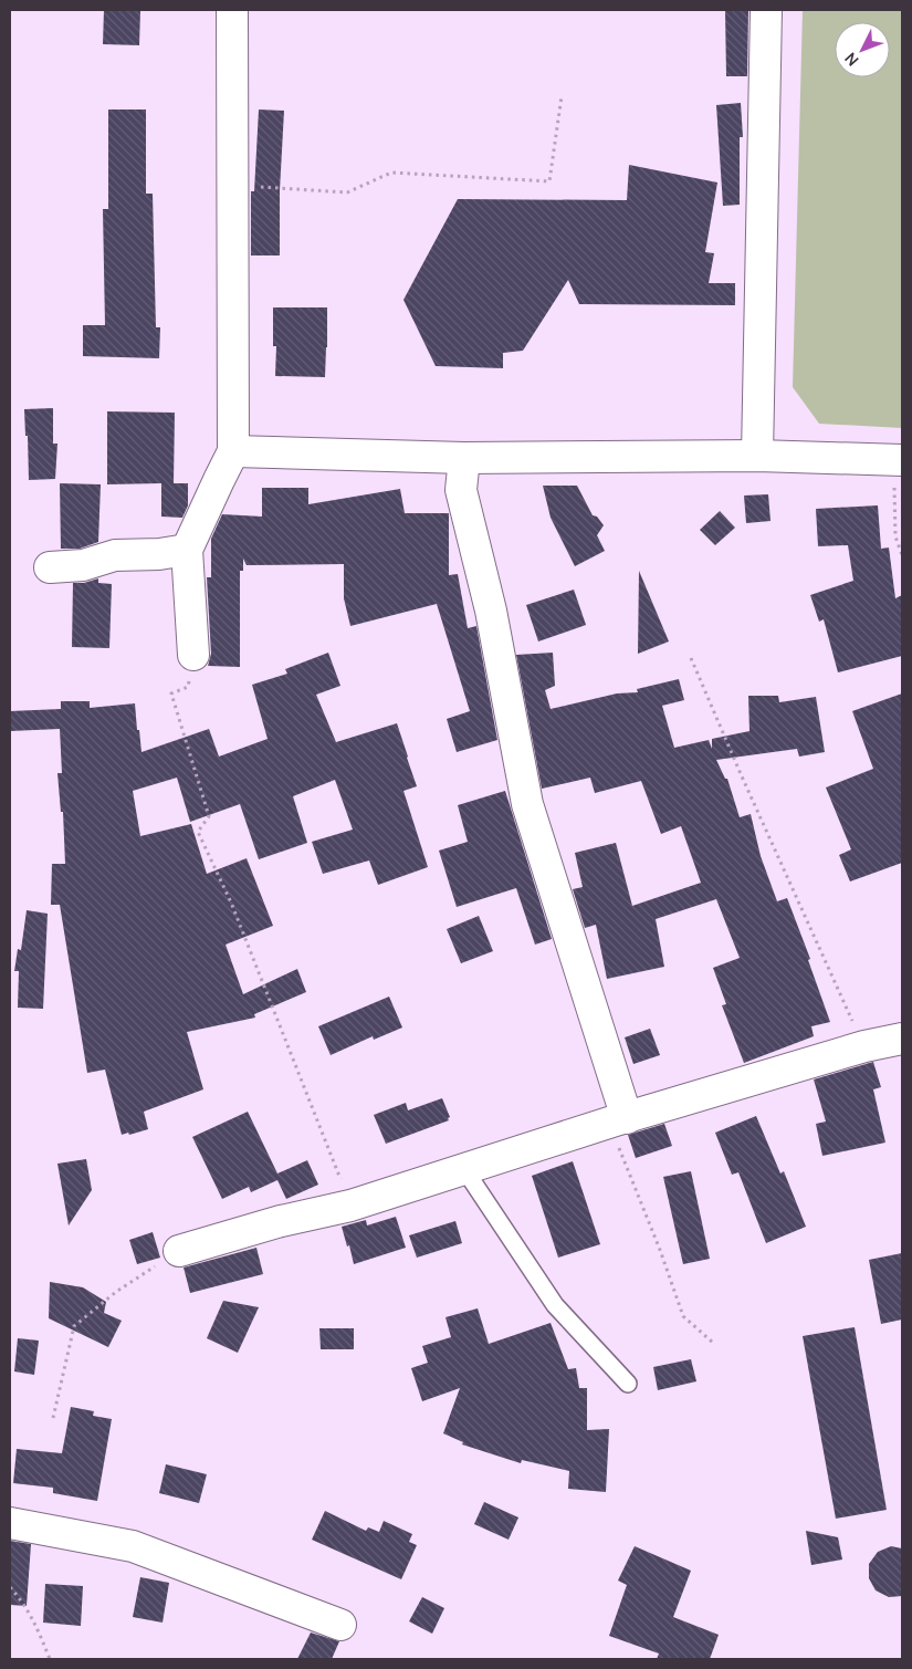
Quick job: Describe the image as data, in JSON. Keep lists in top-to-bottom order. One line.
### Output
{"north":"bottom left"}
